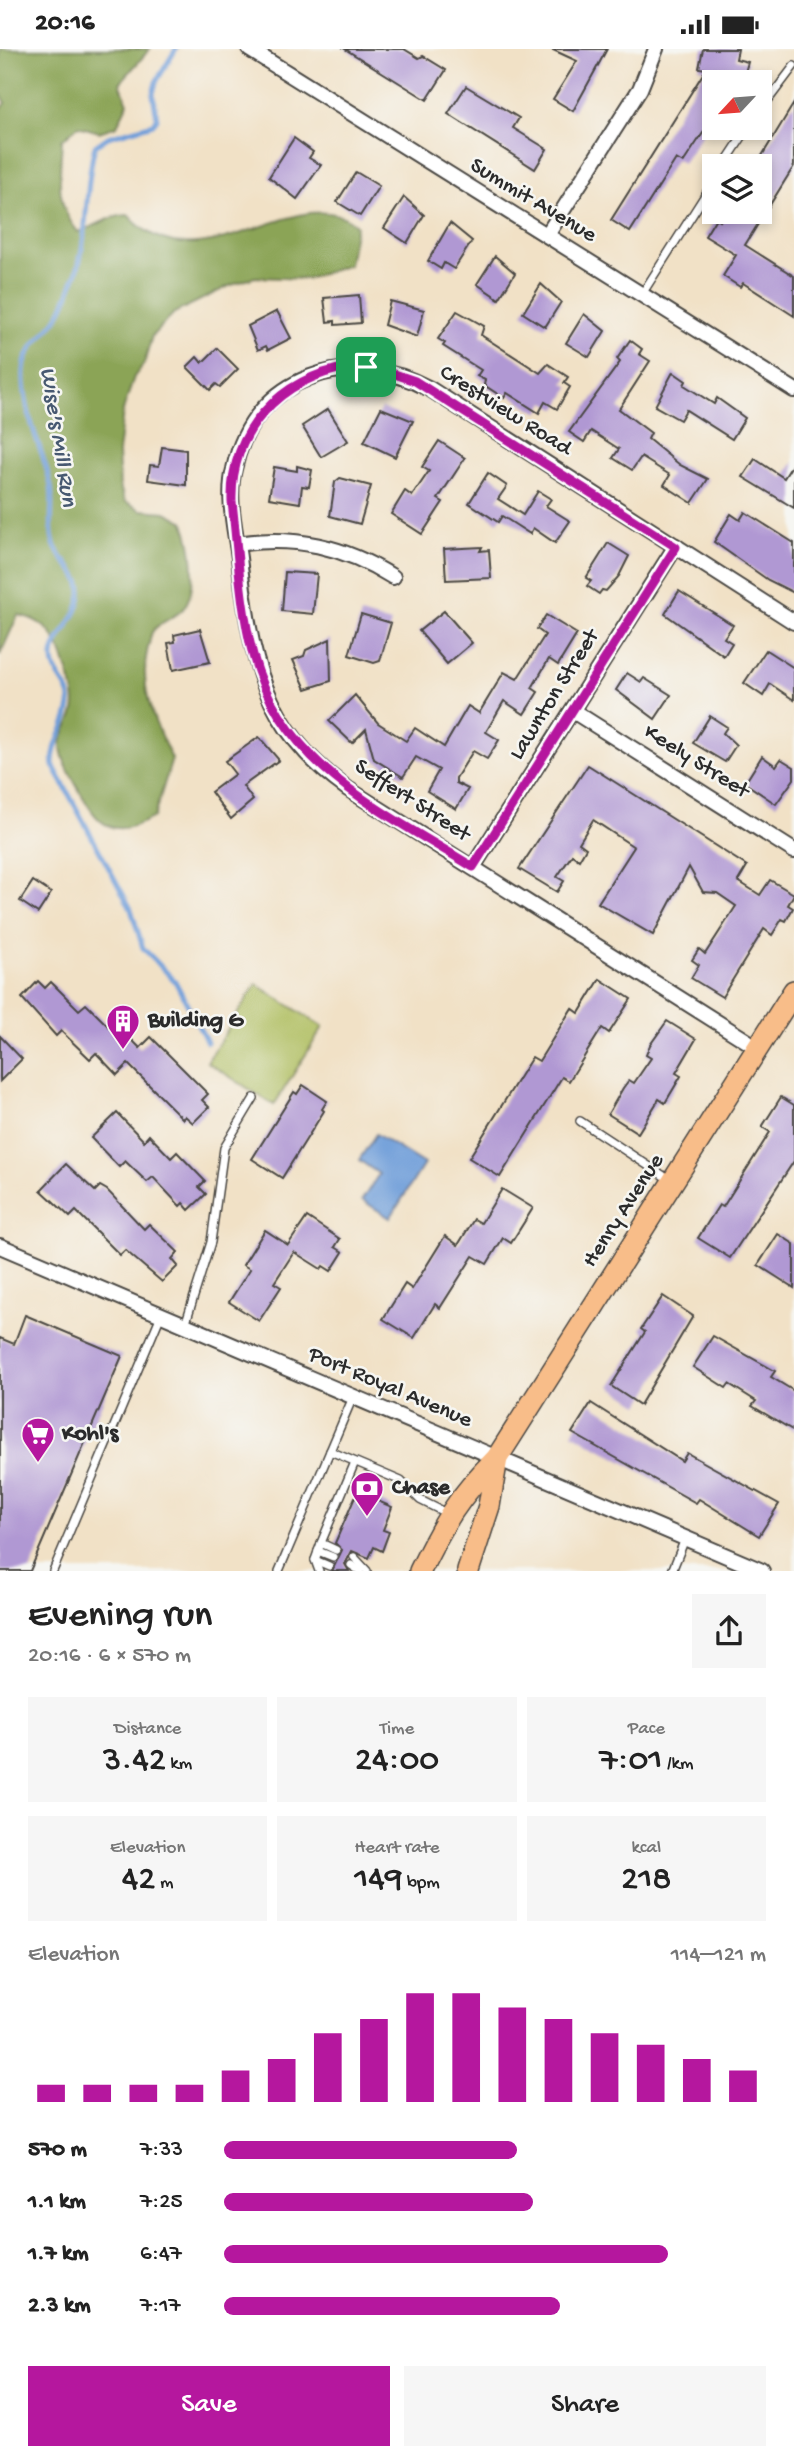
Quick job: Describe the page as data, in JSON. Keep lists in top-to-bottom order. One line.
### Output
{"streets":{"main road":["Henry Avenue"],"street":["Summit Avenue","Crestview Road","Lawnton Street","Keely Street","Seffert Street","Port Royal Avenue"]},"crossings":[["Crestview Road","Lawnton Street"],["Crestview Road","Seffert Street"],["Lawnton Street","Keely Street"],["Lawnton Street","Seffert Street"],["Seffert Street","Henry Avenue"],["Henry Avenue","Port Royal Avenue"]],"water":["Wise's Mill Run"],"places":{"building":["Building G"],"supermarket":["Kohl's"],"bank":["Chase"]},"north":"bottom left","page":{"status":"20:16","heading":["Evening run","20:16 · 6 × 570 m"],"stats":[["Distance","3.42 km"],["Time","24:00"],["Pace","7:01 /km"],["Elevation","42 m"],["Heart rate","149 bpm"],["kcal","218"]],"chart":["Elevation","114–121 m"],"list":[{"name":"570 m","note":"7:33"},{"name":"1.1 km","note":"7:25"},{"name":"1.7 km","note":"6:47"},{"name":"2.3 km","note":"7:17"}],"buttons":["Save","Share"]}}
